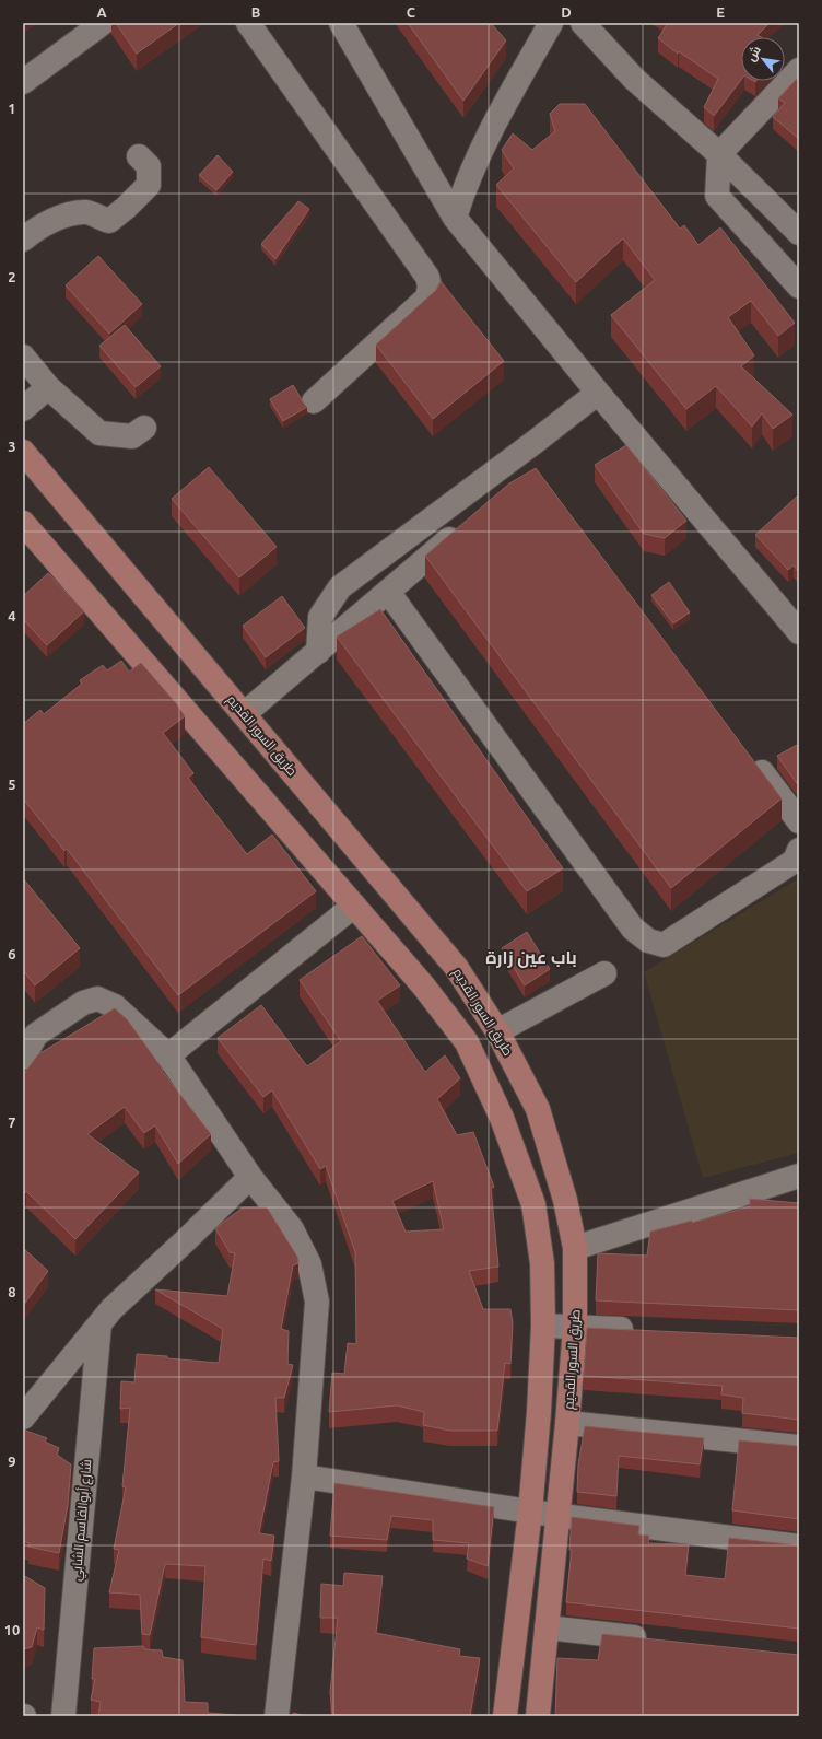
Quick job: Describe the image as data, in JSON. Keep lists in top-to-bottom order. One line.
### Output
{"streets":{"main road":["طريق السور القديم"],"street":["شارع أبوالقاسم الشابي"]},"districts":["باب عين زارة"],"north":"top left","grid":{"columns":["A","B","C","D","E"],"rows":["1","2","3","4","5","6","7","8","9","10"]}}
